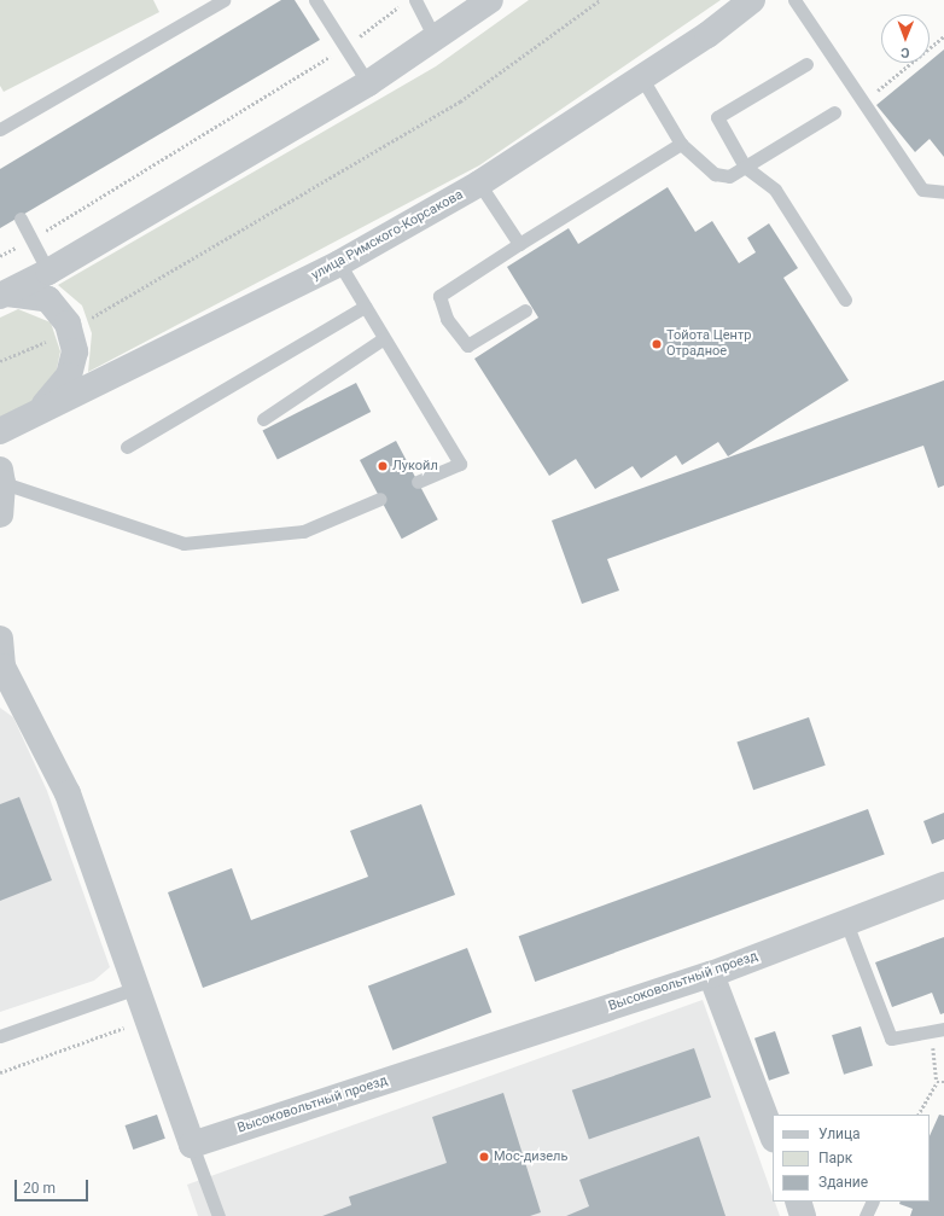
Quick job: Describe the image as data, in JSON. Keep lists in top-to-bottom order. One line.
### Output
{"streets":{"street":["улица Римского-Корсакова","Высоковольтный проезд"]},"places":["Тойота Центр Отрадное","Лукойл","Мос-дизель"],"legend":["Улица","Парк","Здание"],"scale_bar":"20 m","north":"bottom"}
